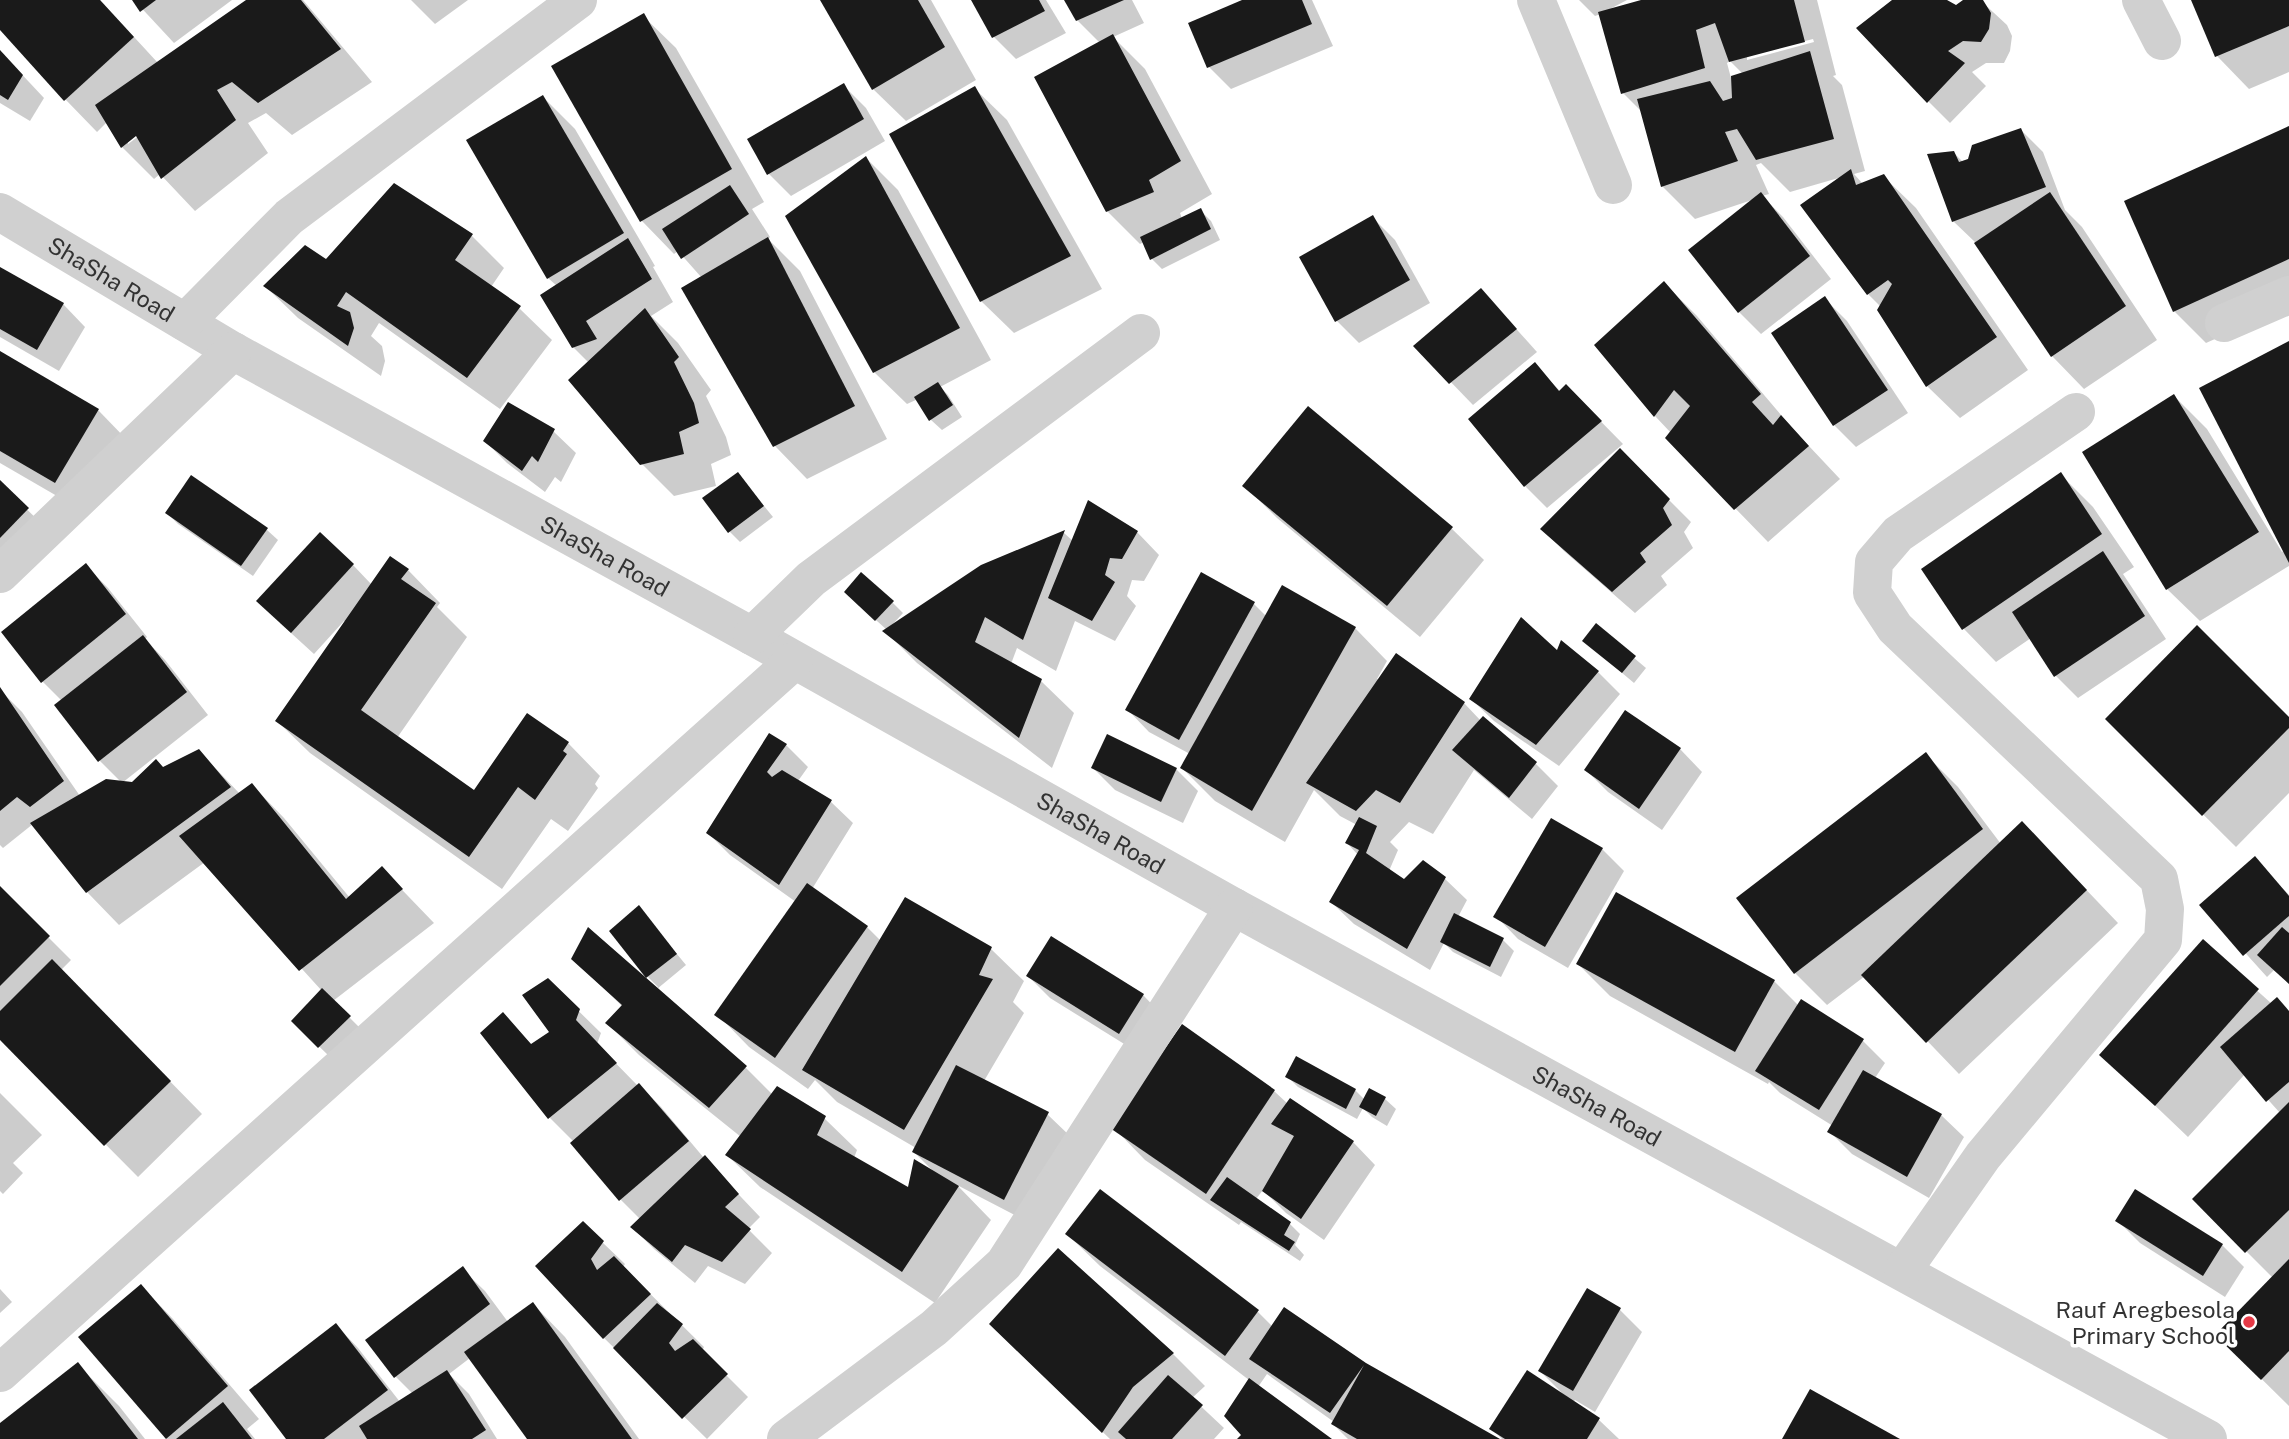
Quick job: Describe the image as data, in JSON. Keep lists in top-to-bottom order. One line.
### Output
{"streets":{"street":["ShaSha Road"]},"places":["Rauf Aregbesola Primary School"]}
